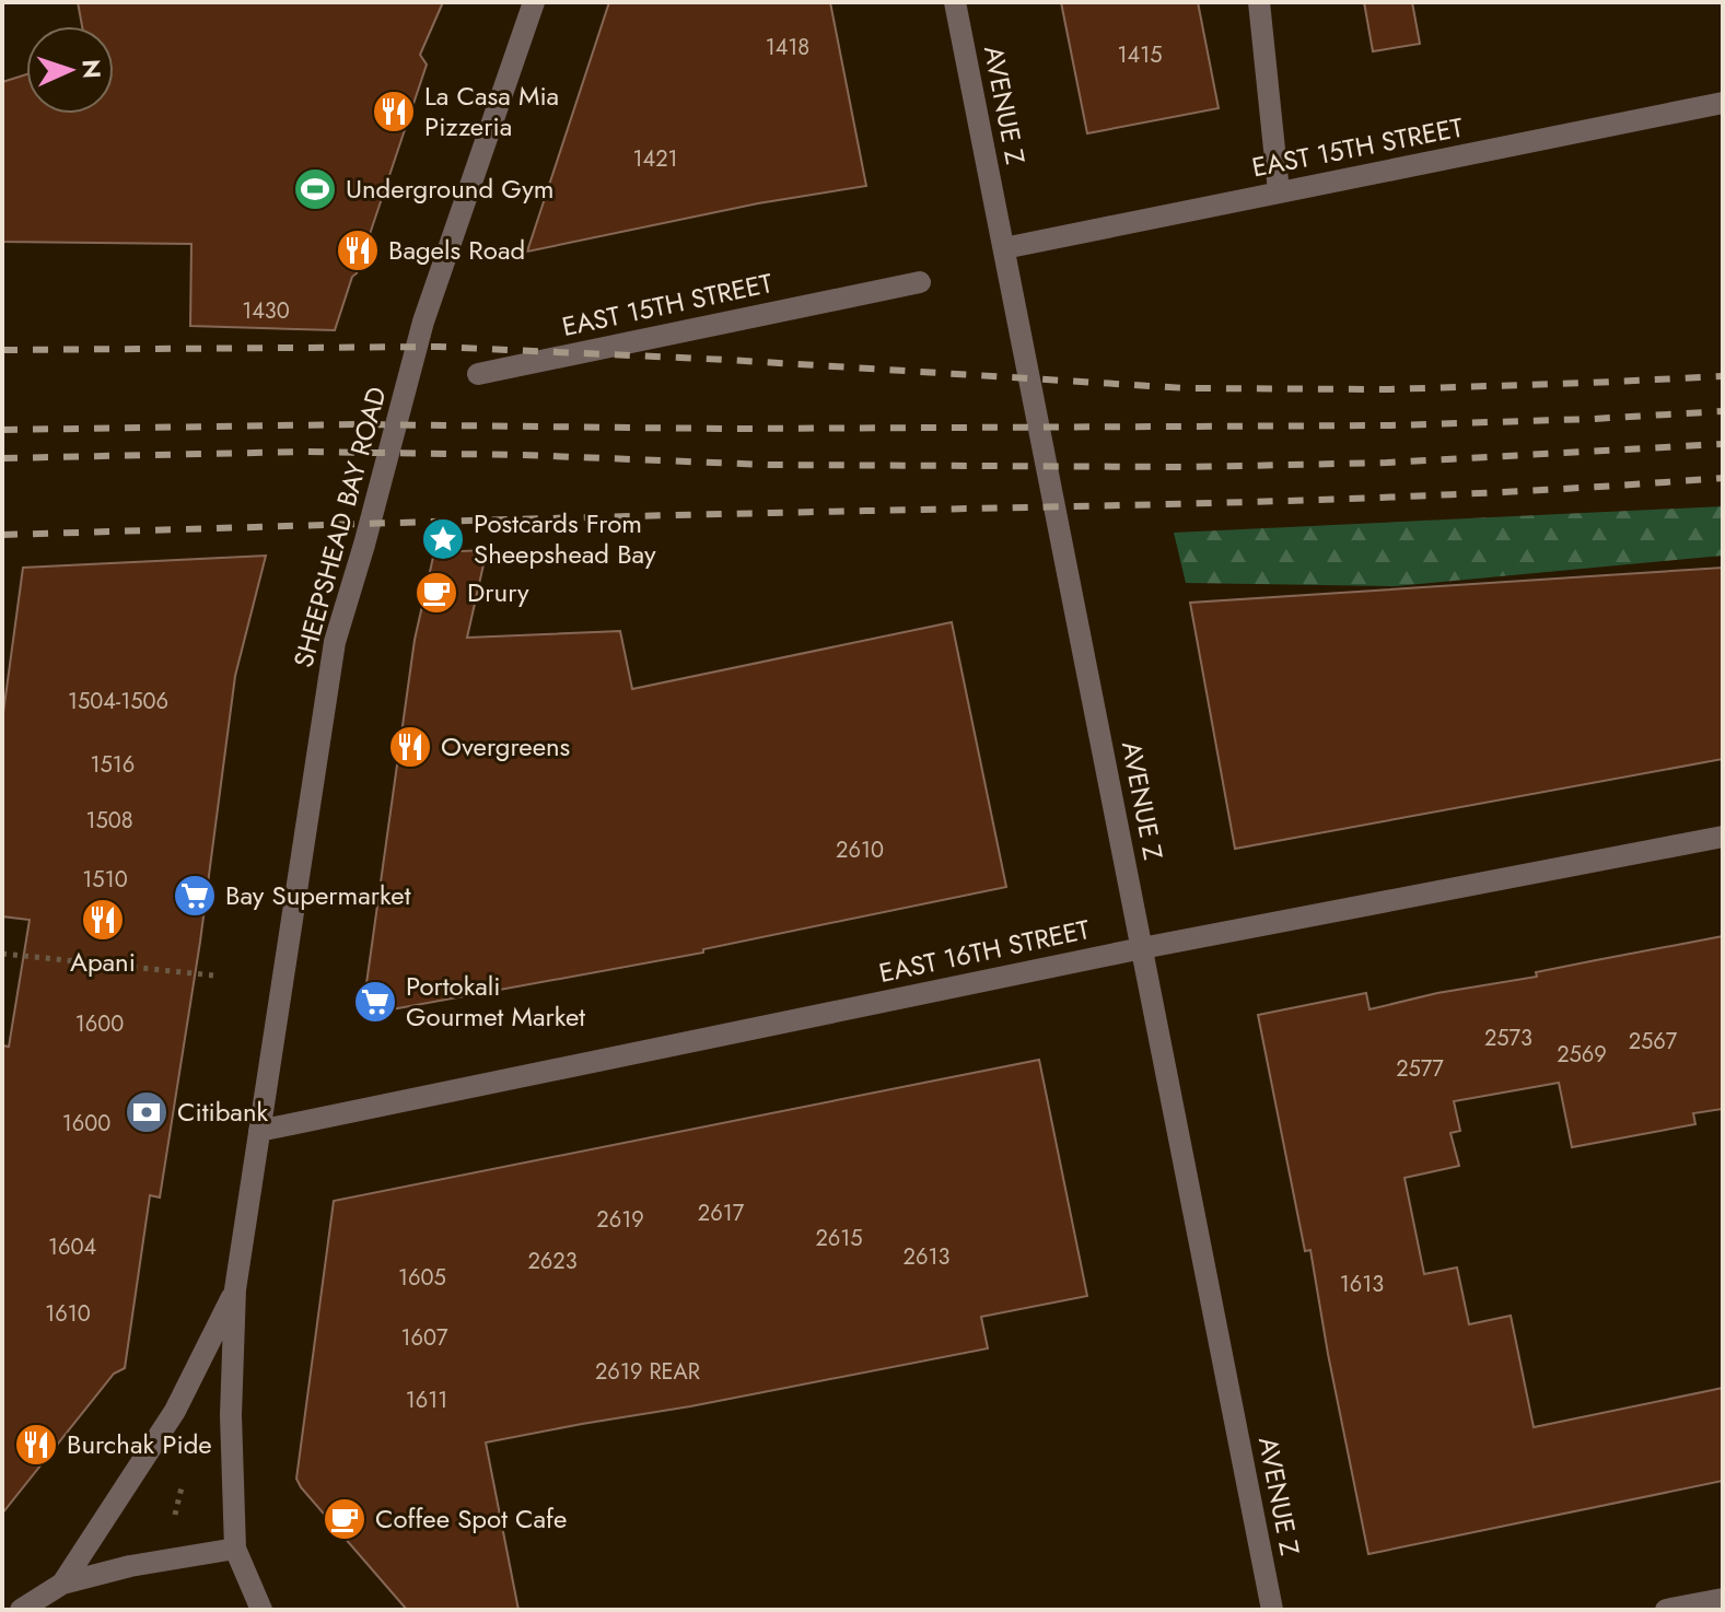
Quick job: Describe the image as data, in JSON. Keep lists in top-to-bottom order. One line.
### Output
{"streets":{"street":["AVENUE Z","EAST 15TH STREET","SHEEPSHEAD BAY ROAD","EAST 16TH STREET"]},"crossings":[["AVENUE Z","EAST 15TH STREET"],["AVENUE Z","EAST 16TH STREET"],["SHEEPSHEAD BAY ROAD","EAST 16TH STREET"]],"places":{"restaurant":["La Casa Mia Pizzeria","Bagels Road","Overgreens","Apani","Burchak Pide"],"sports":["Underground Gym"],"place":["Postcards From Sheepshead Bay"],"cafe":["Drury","Coffee Spot Cafe"],"supermarket":["Bay Supermarket","Portokali Gourmet Market"],"bank":["Citibank"]},"house_numbers":["1418","1415","1421","1430","1504-1506","1516","1508","2610","1510","1600","2573","2567","2569","2577","1600","2617","2619","2615","1604","2613","2623","1605","1613","1610","1607","2619 REAR","1611"],"north":"right"}
